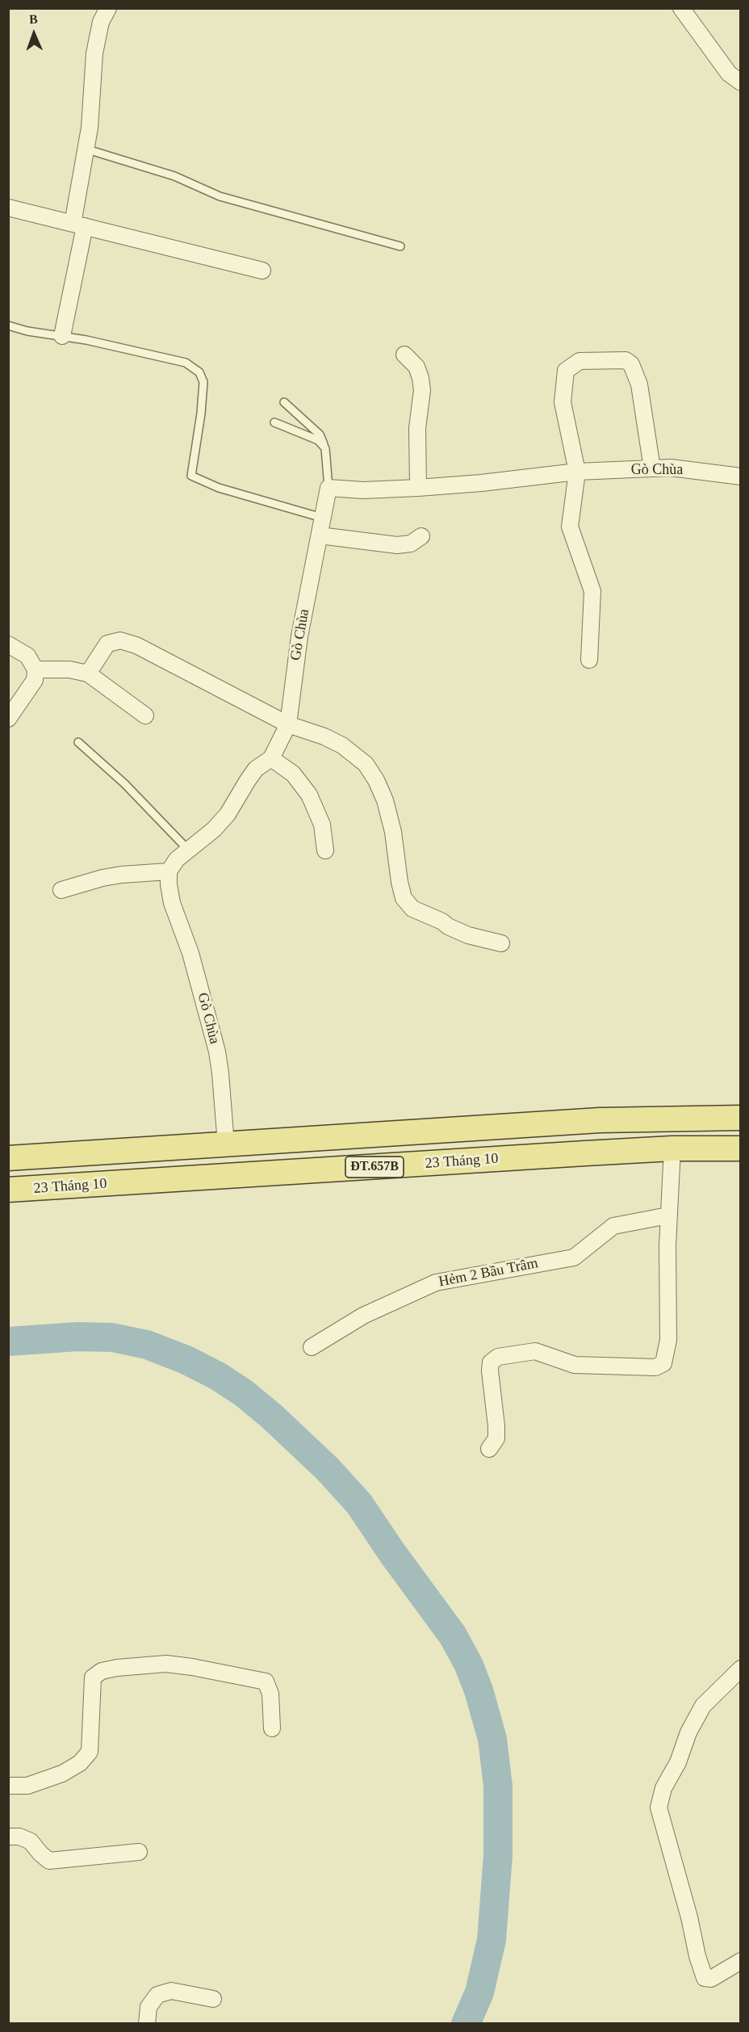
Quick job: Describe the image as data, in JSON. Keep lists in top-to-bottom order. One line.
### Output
{"streets":{"main road":["23 Tháng 10","ĐT.657B"],"street":["Gò Chùa","Hẻm 2 Bầu Trâm"]},"crossings":[["Gò Chùa","ĐT.657B"]],"north":"top"}
